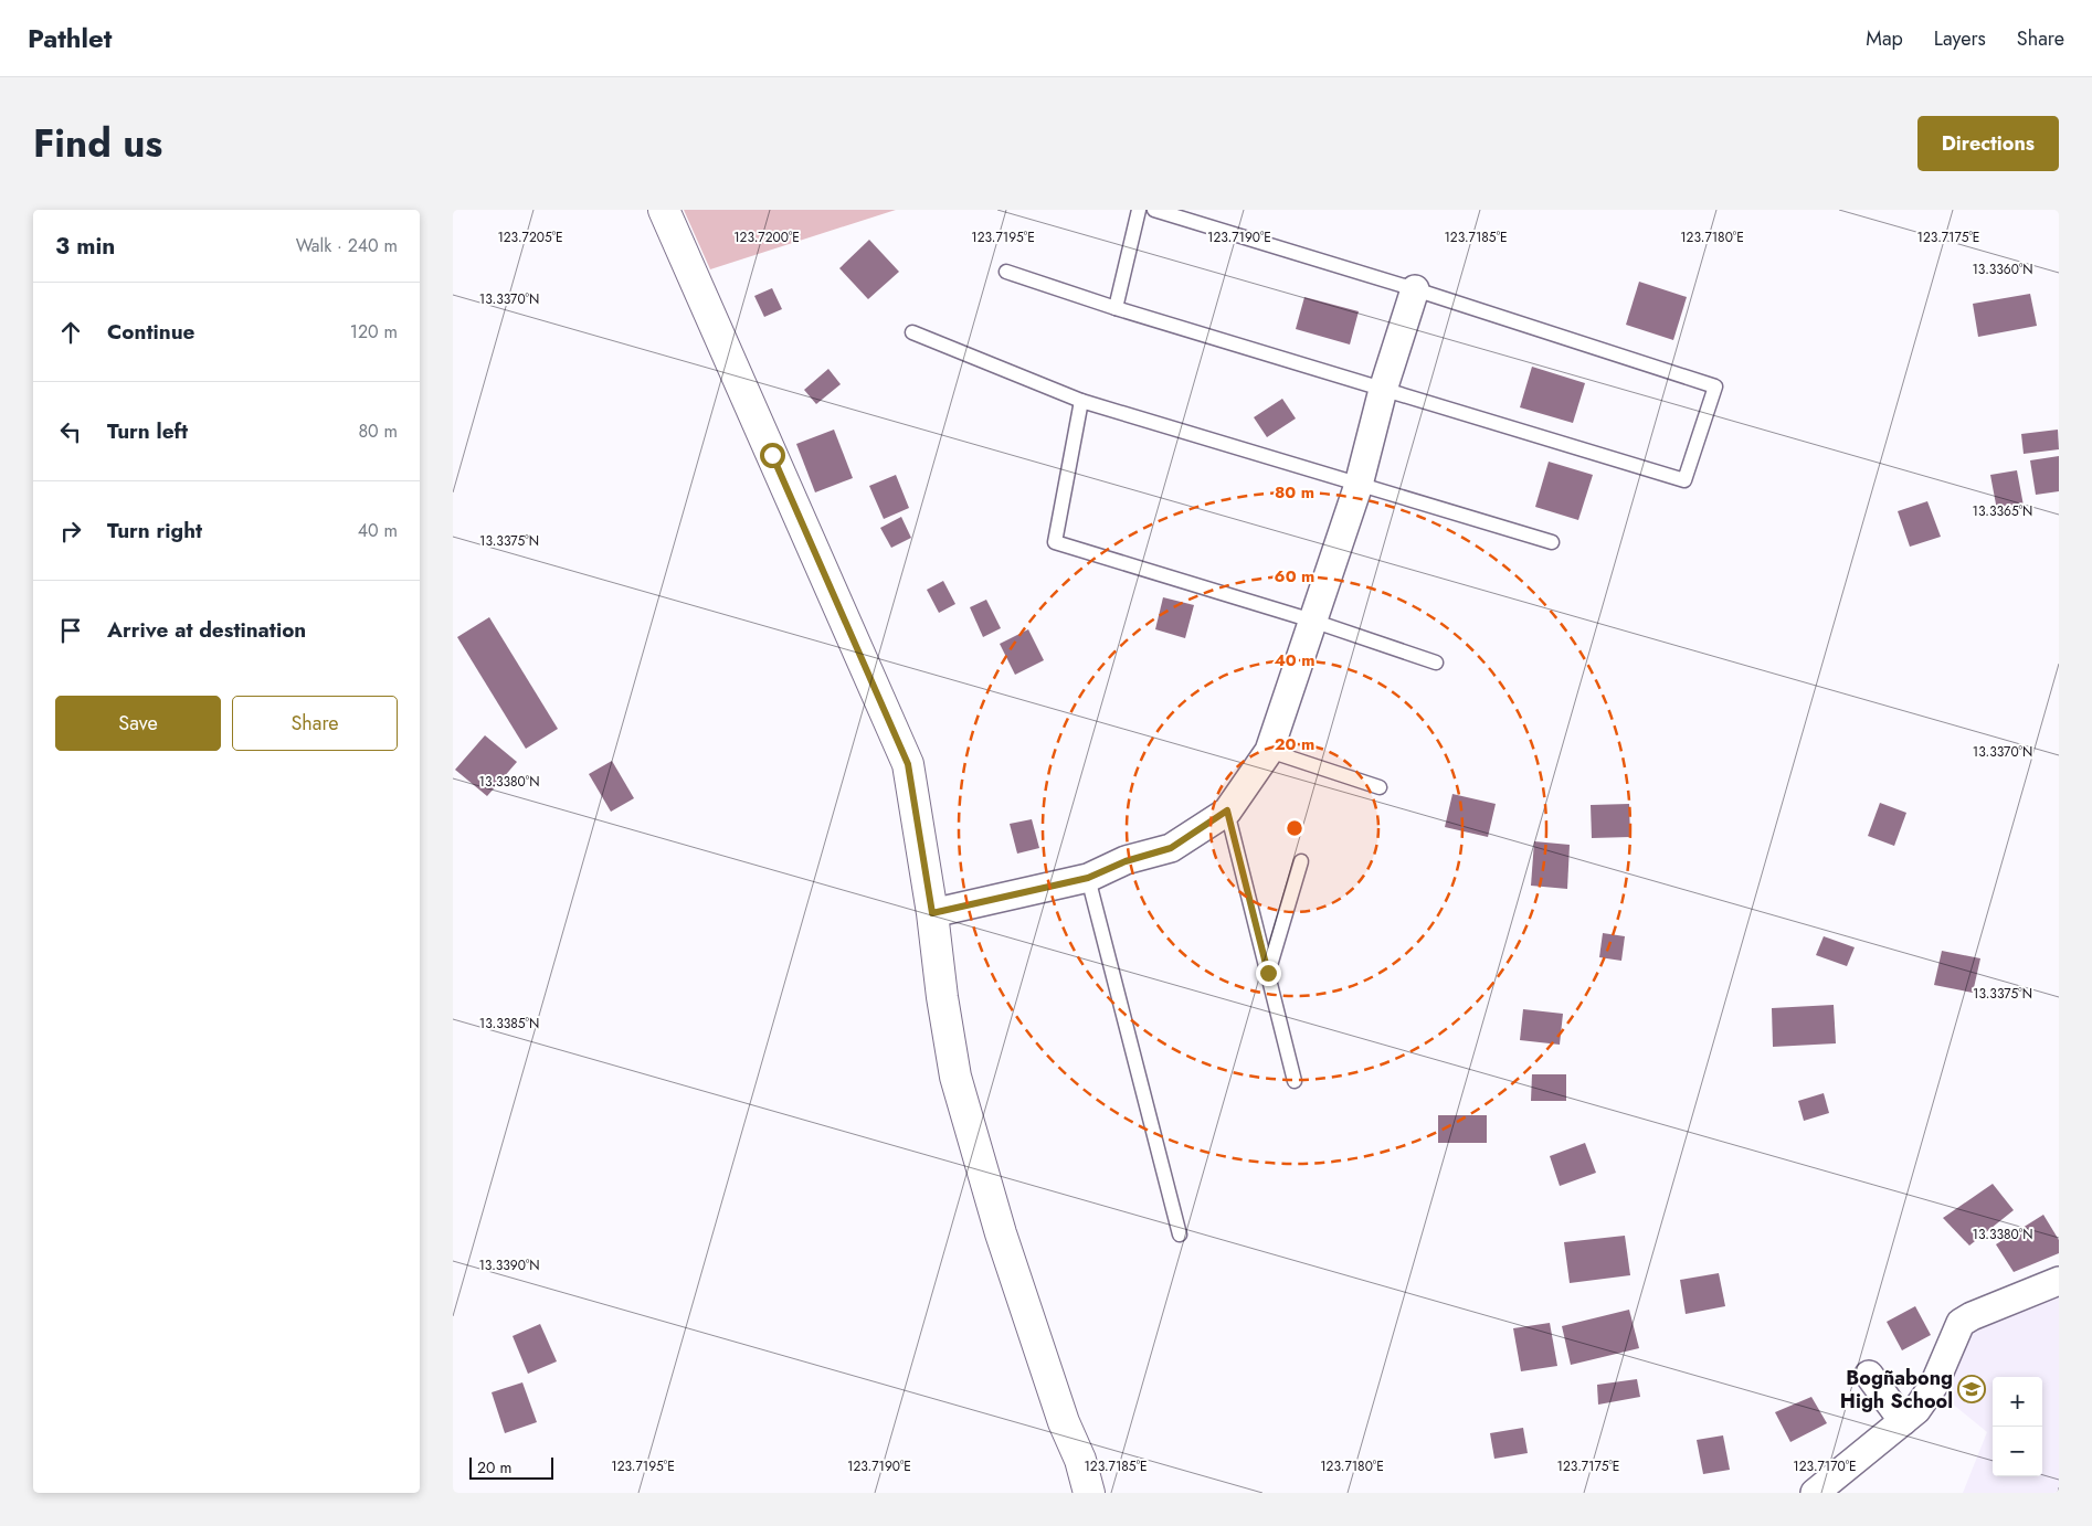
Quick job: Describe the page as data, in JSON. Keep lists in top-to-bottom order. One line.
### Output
{"places":{"school or university":["Bogñabong High School"]},"scale_bar":"20 m","page":{"header":"Pathlet","nav":["Map","Layers","Share"],"title":"Find us","buttons":["Directions",["Save","Share"]],"heading":["3 min","Walk · 240 m"],"list":[["Continue","120 m"],["Turn left","80 m"],["Turn right","40 m"],"Arrive at destination"],"map_buttons":["+","−"],"scale":"20 m"},"coordinates":["123.7205°E","123.7200°E","123.7195°E","123.7190°E","123.7185°E","123.7180°E","123.7175°E","13.3360°N","13.3370°N","13.3365°N","13.3375°N","13.3380°N","13.3385°N","13.3390°N","123.7170°E"],"rings":["80 m","60 m","40 m","20 m"]}
